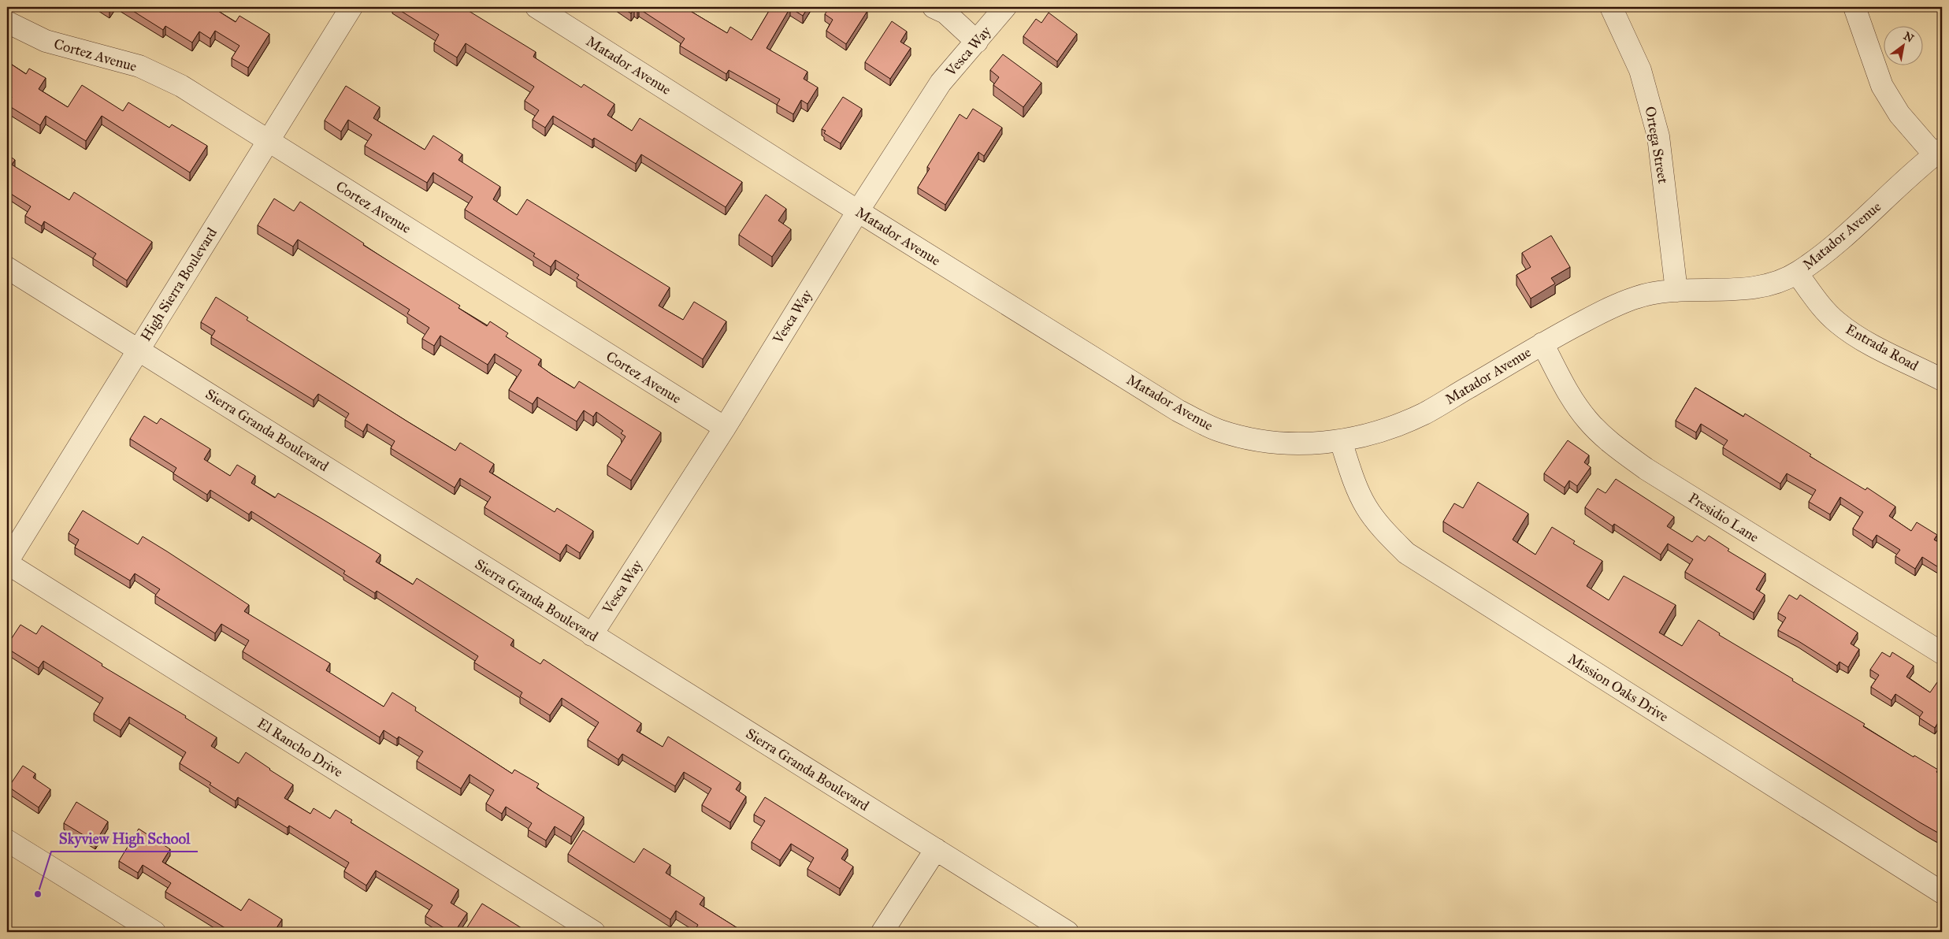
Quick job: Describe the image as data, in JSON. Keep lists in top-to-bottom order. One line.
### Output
{"streets":{"street":["Vesca Way","Cortez Avenue","Matador Avenue","Ortega Street","High Sierra Boulevard","Entrada Road","Sierra Granda Boulevard","Presidio Lane","Mission Oaks Drive","El Rancho Drive"]},"crossings":[["Vesca Way","Cortez Avenue"],["Vesca Way","Matador Avenue"],["Vesca Way","Sierra Granda Boulevard"],["Cortez Avenue","High Sierra Boulevard"],["Matador Avenue","Ortega Street"],["Matador Avenue","Entrada Road"],["Matador Avenue","Presidio Lane"],["Matador Avenue","Mission Oaks Drive"],["High Sierra Boulevard","Sierra Granda Boulevard"],["High Sierra Boulevard","El Rancho Drive"]],"places":["Skyview High School"],"north":"top right"}
